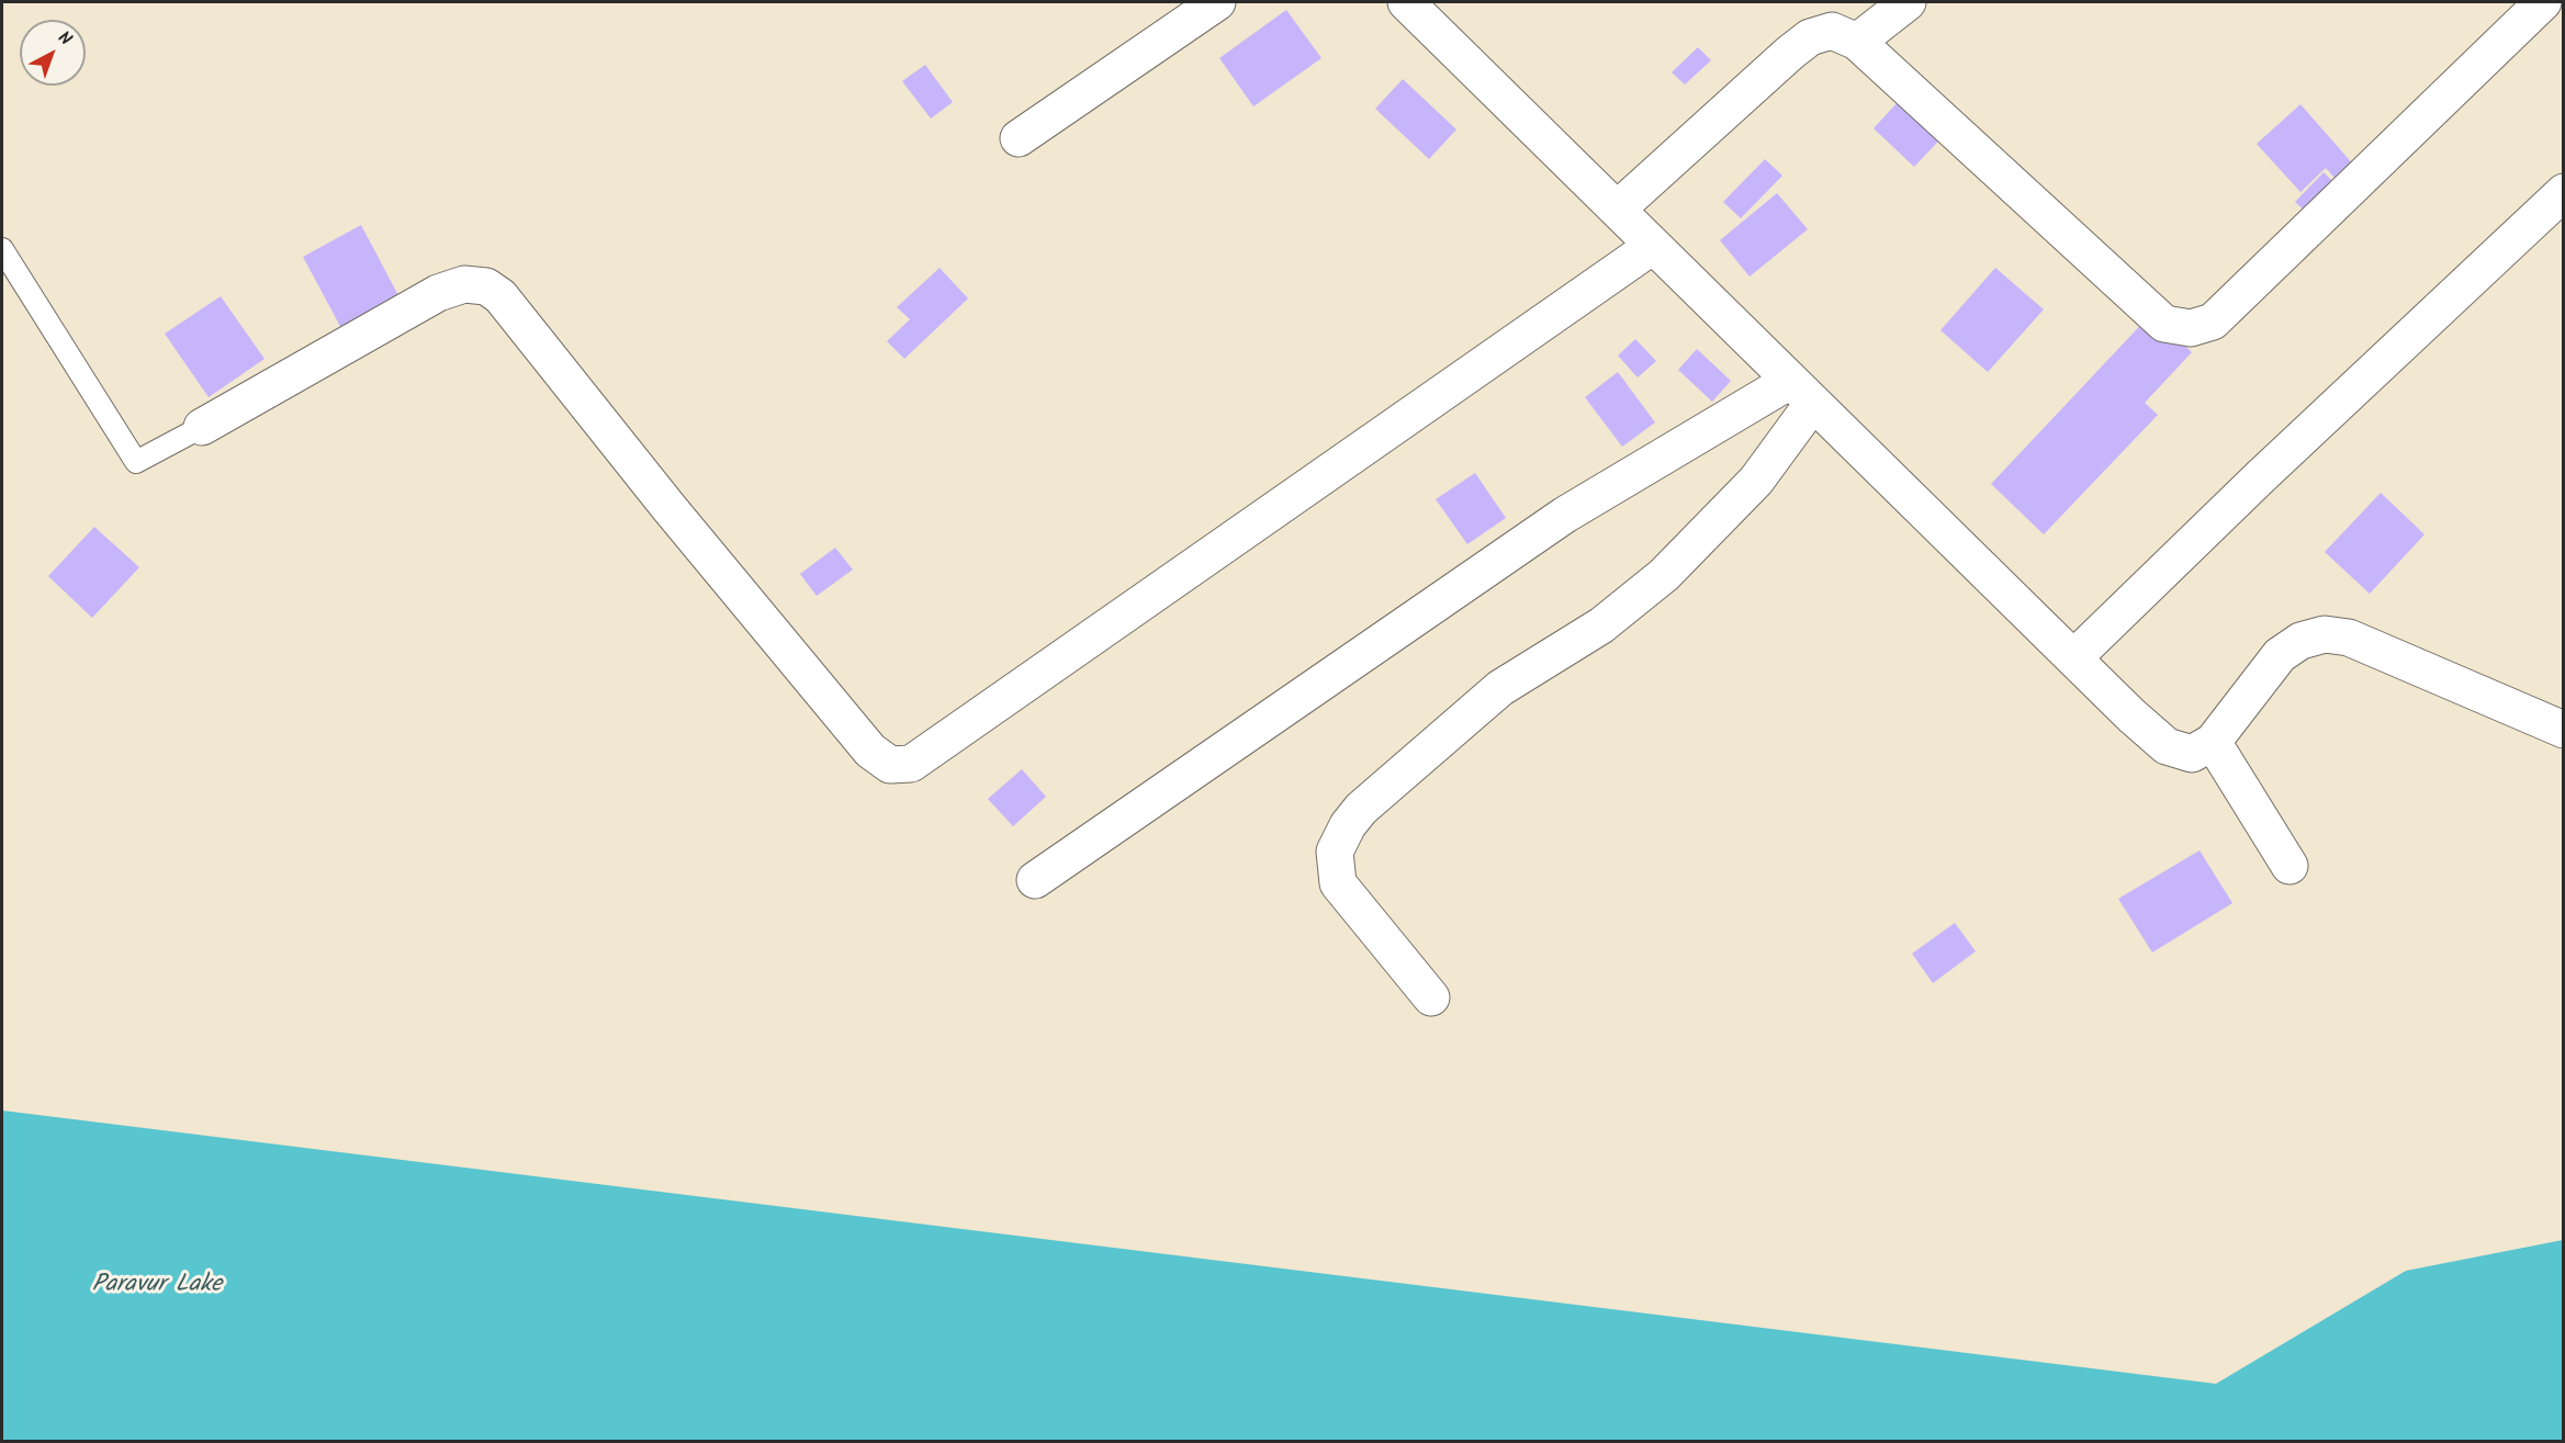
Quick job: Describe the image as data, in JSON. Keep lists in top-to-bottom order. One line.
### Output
{"water":["Paravur Lake"],"north":"top right"}
